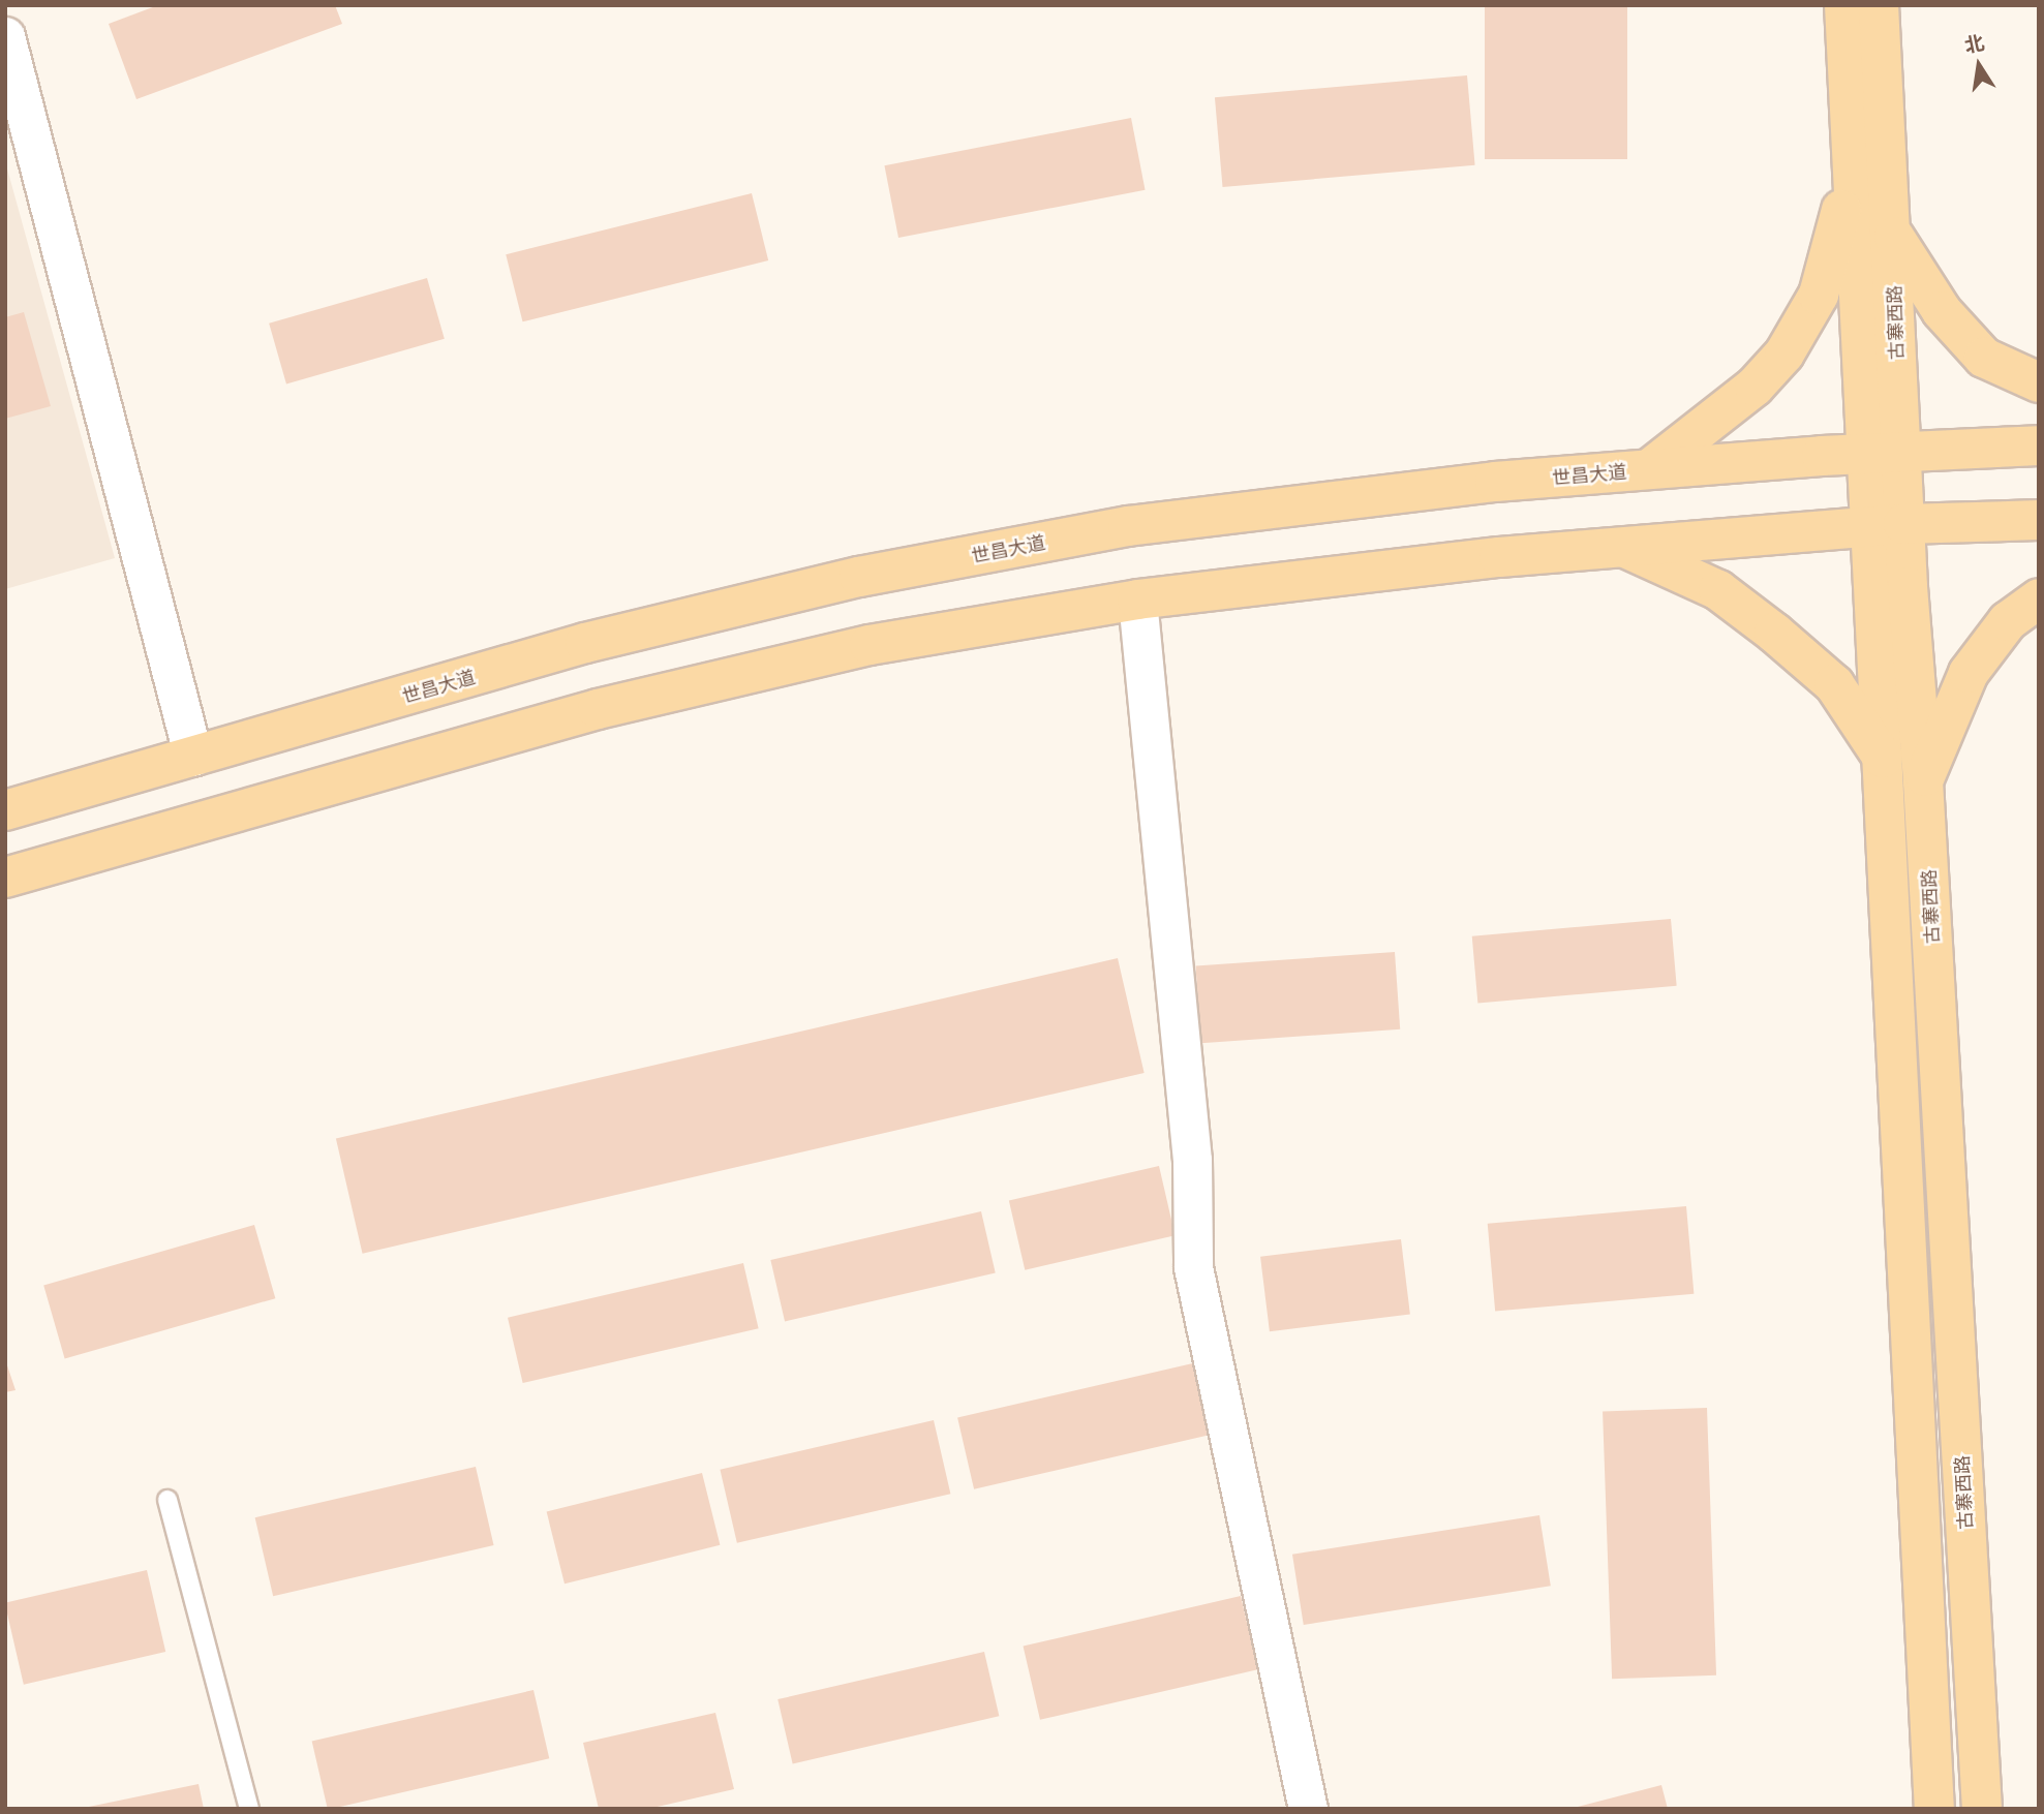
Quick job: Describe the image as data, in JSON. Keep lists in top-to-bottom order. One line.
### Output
{"streets":{"main road":["古寨西路","世昌大道"]},"crossings":[["古寨西路","世昌大道"]],"north":"top"}
